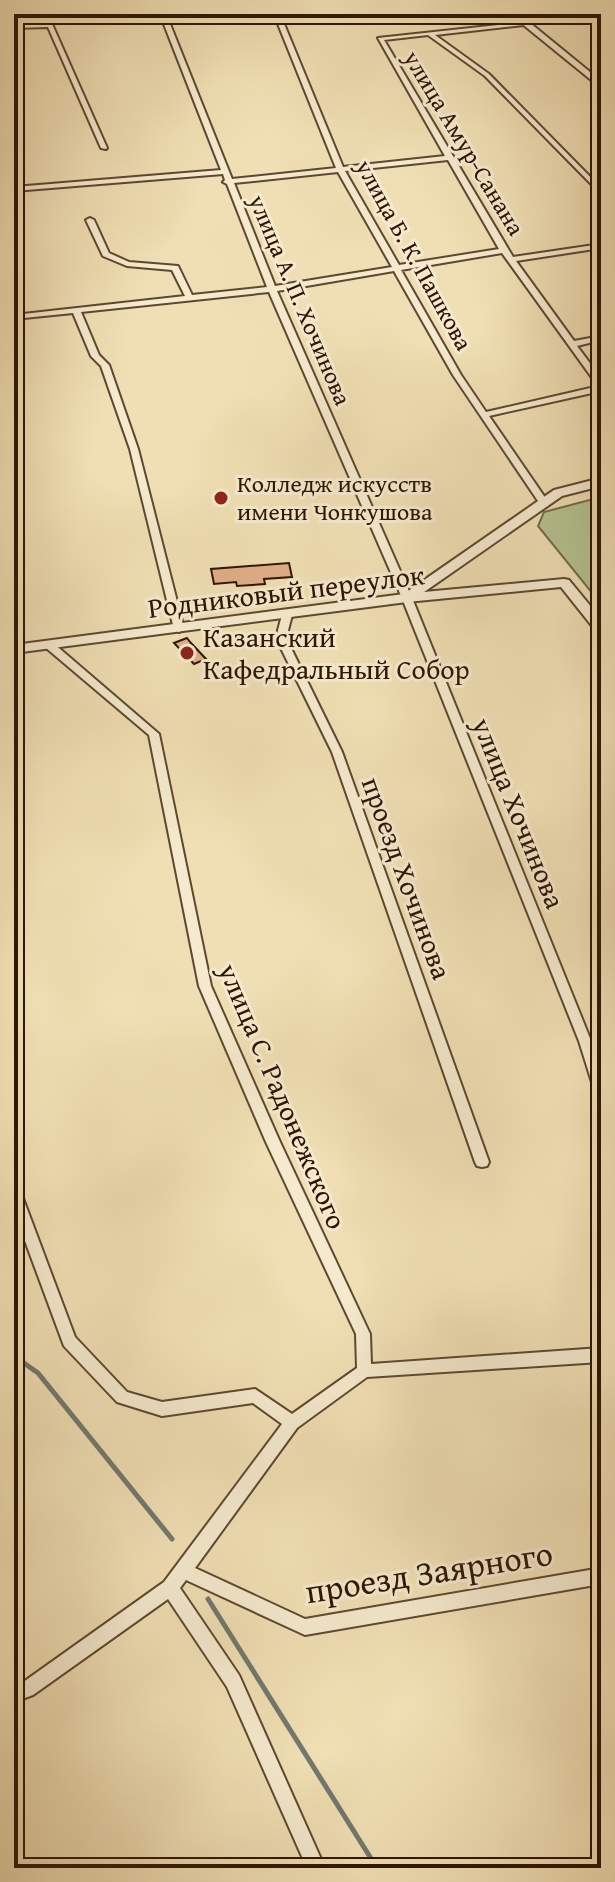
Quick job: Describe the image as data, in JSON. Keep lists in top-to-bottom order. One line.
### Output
{"streets":{"street":["улица Амур-Санана","улица Б. К. Пашкова","улица А. П. Хочинова","Родниковый переулок","улица Хочинова","проезд Хочинова","улица С. Радонежского","проезд Заярного"]},"crossings":[["улица А. П. Хочинова","Родниковый переулок"],["улица А. П. Хочинова","улица Хочинова"],["Родниковый переулок","улица Хочинова"],["Родниковый переулок","проезд Хочинова"],["Родниковый переулок","улица С. Радонежского"]],"places":["Колледж искусств имени Чонкушова","Казанский Кафедральный Собор"]}
